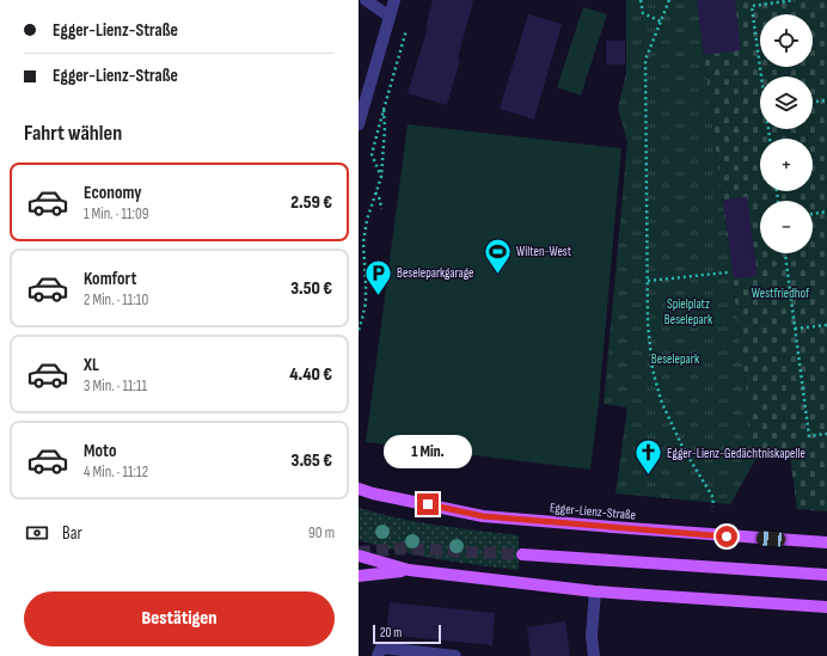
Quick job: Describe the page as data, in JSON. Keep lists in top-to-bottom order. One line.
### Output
{"streets":{"main road":["Egger-Lienz-Straße"]},"parks":["Westfriedhof","Spielplatz Beselepark","Beselepark"],"places":{"sports":["Wilten-West"],"parking":["Beseleparkgarage"],"church":["Egger-Lienz-Gedächtniskapelle"]},"scale_bar":"20 m","page":{"banner":["Egger-Lienz-Straße","Egger-Lienz-Straße"],"map_buttons":["+","−"],"heading":"Fahrt wählen","list":[{"name":"Economy","note":"1 Min. · 11:09","value":"2.59 €"},{"name":"Komfort","note":"2 Min. · 11:10","value":"3.50 €"},{"name":"XL","note":"3 Min. · 11:11","value":"4.40 €"},{"name":"Moto","note":"4 Min. · 11:12","value":"3.65 €"}],"bubble":"1 Min.","pay":["Bar","90 m"],"buttons":"Bestätigen","scale":"20 m"}}
